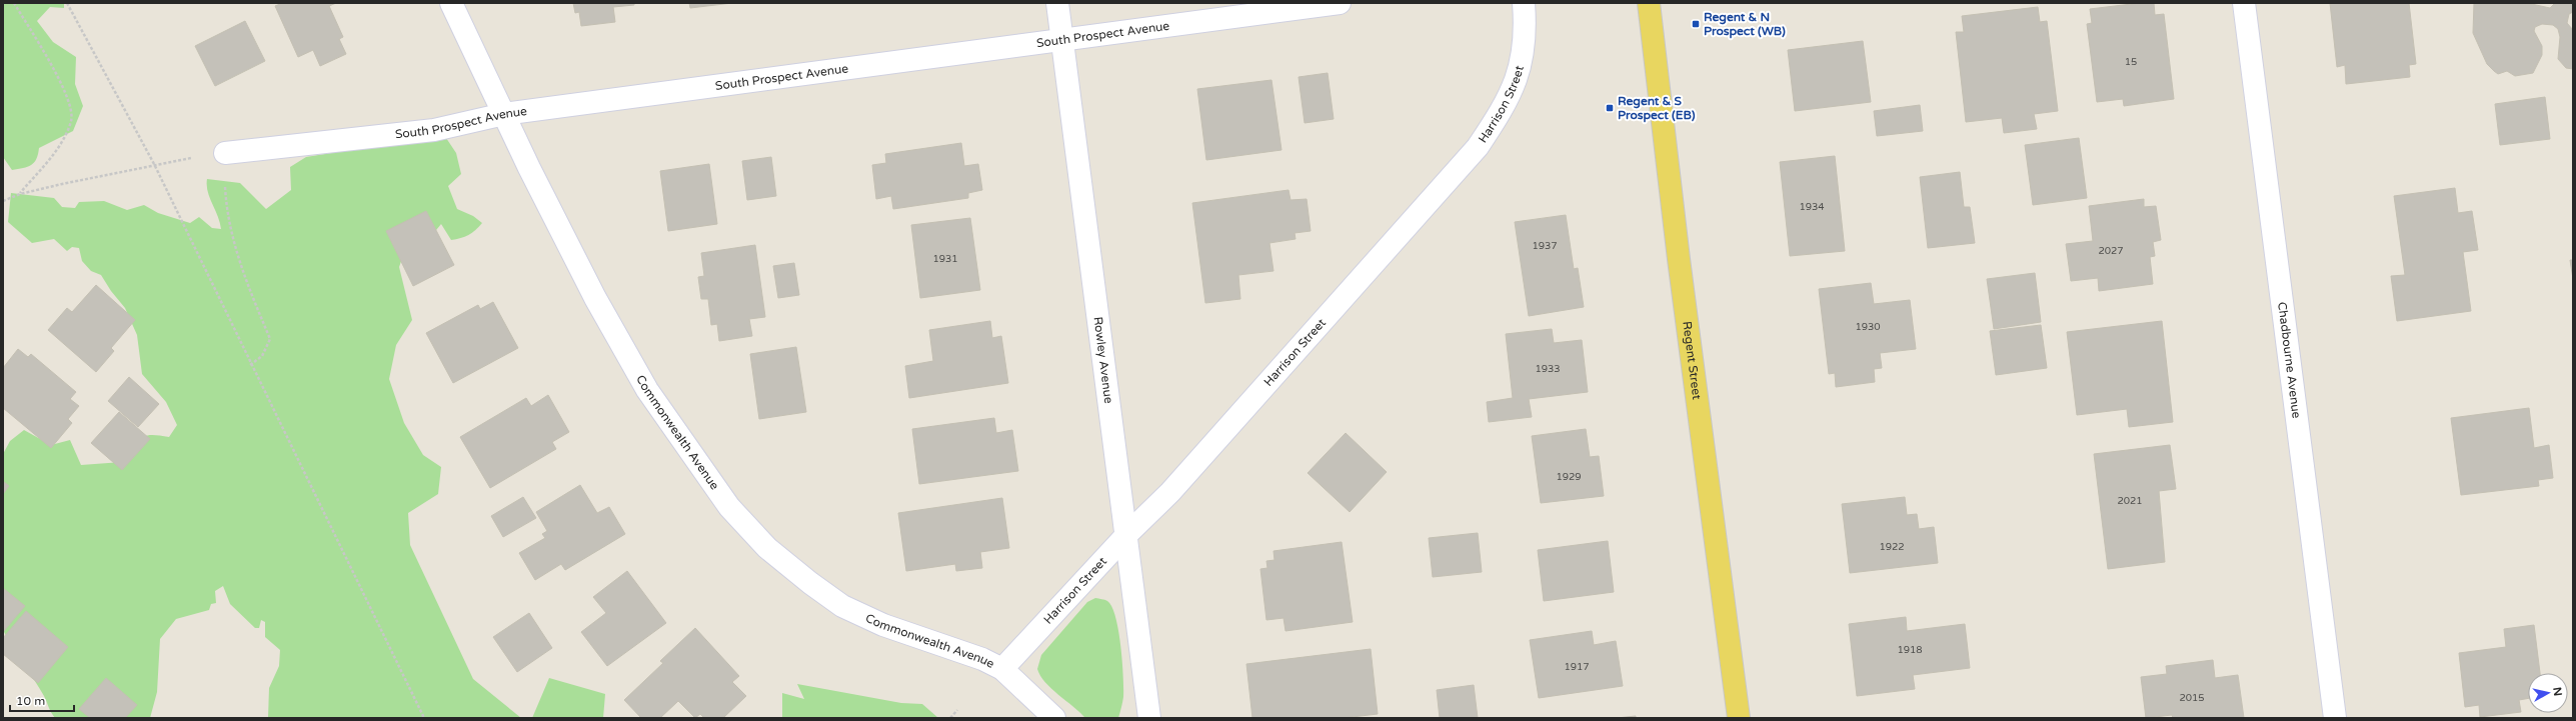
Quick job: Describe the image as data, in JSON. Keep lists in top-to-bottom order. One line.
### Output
{"streets":{"main road":["Regent Street"],"street":["South Prospect Avenue","Harrison Street","Rowley Avenue","Chadbourne Avenue","Commonwealth Avenue"]},"crossings":[["South Prospect Avenue","Rowley Avenue"],["South Prospect Avenue","Commonwealth Avenue"],["Harrison Street","Rowley Avenue"],["Harrison Street","Commonwealth Avenue"]],"places":{"transit":["Regent & N Prospect (WB)","Regent & S Prospect (EB)"]},"house_numbers":["15","1934","1937","2027","1931","1930","1933","1929","2021","1922","1918","1917","2015"],"scale_bar":"10 m","north":"right"}
